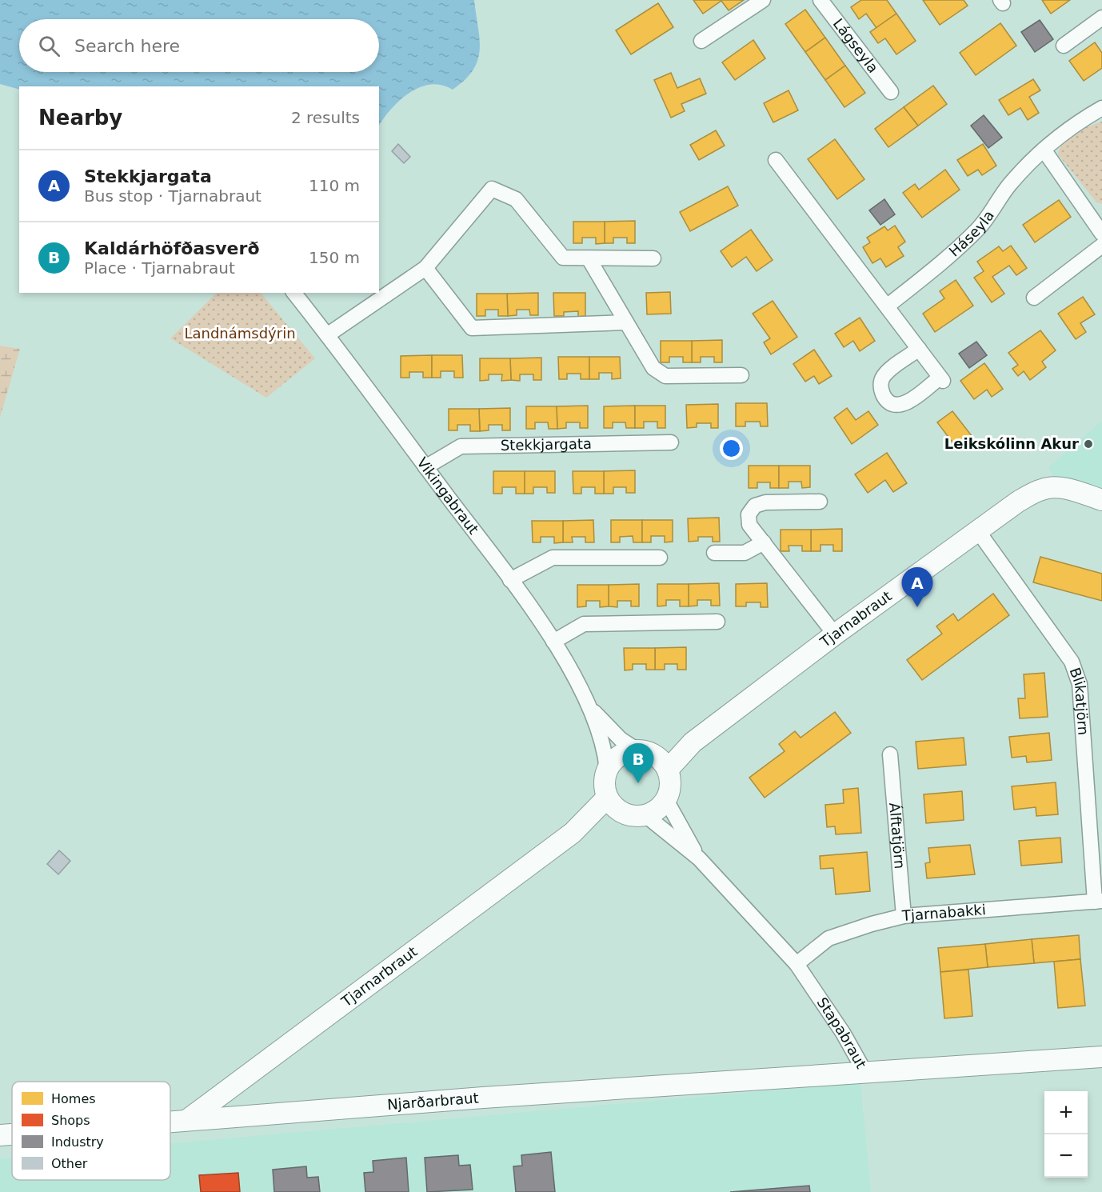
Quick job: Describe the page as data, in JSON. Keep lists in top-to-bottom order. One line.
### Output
{"streets":{"street":["Lágseyla","Háseyla","Stekkjargata","Vikingabraut","Tjarnabraut","Blikatjörn","Álftatjörn","Tjarnabakki","Tjarnarbraut","Stapabraut","Njarðarbraut"]},"crossings":[["Stekkjargata","Vikingabraut"],["Vikingabraut","Tjarnabraut"],["Vikingabraut","Tjarnarbraut"],["Vikingabraut","Stapabraut"],["Tjarnabraut","Blikatjörn"],["Tjarnabraut","Tjarnarbraut"],["Tjarnabraut","Stapabraut"],["Blikatjörn","Tjarnabakki"],["Álftatjörn","Tjarnabakki"],["Tjarnabakki","Stapabraut"],["Tjarnarbraut","Stapabraut"],["Tjarnarbraut","Njarðarbraut"],["Stapabraut","Njarðarbraut"]],"parks":["Landnámsdýrin"],"places":["Leikskólinn Akur"],"legend":["Homes","Shops","Industry","Other"],"page":{"search":"Search here","heading":["Nearby","2 results"],"list":[{"mark":"A","name":"Stekkjargata","note":"Bus stop · Tjarnabraut","value":"110 m"},{"mark":"B","name":"Kaldárhöfðasverð","note":"Place · Tjarnabraut","value":"150 m"}],"pins":["A","B"],"map_buttons":["+","−"]}}
